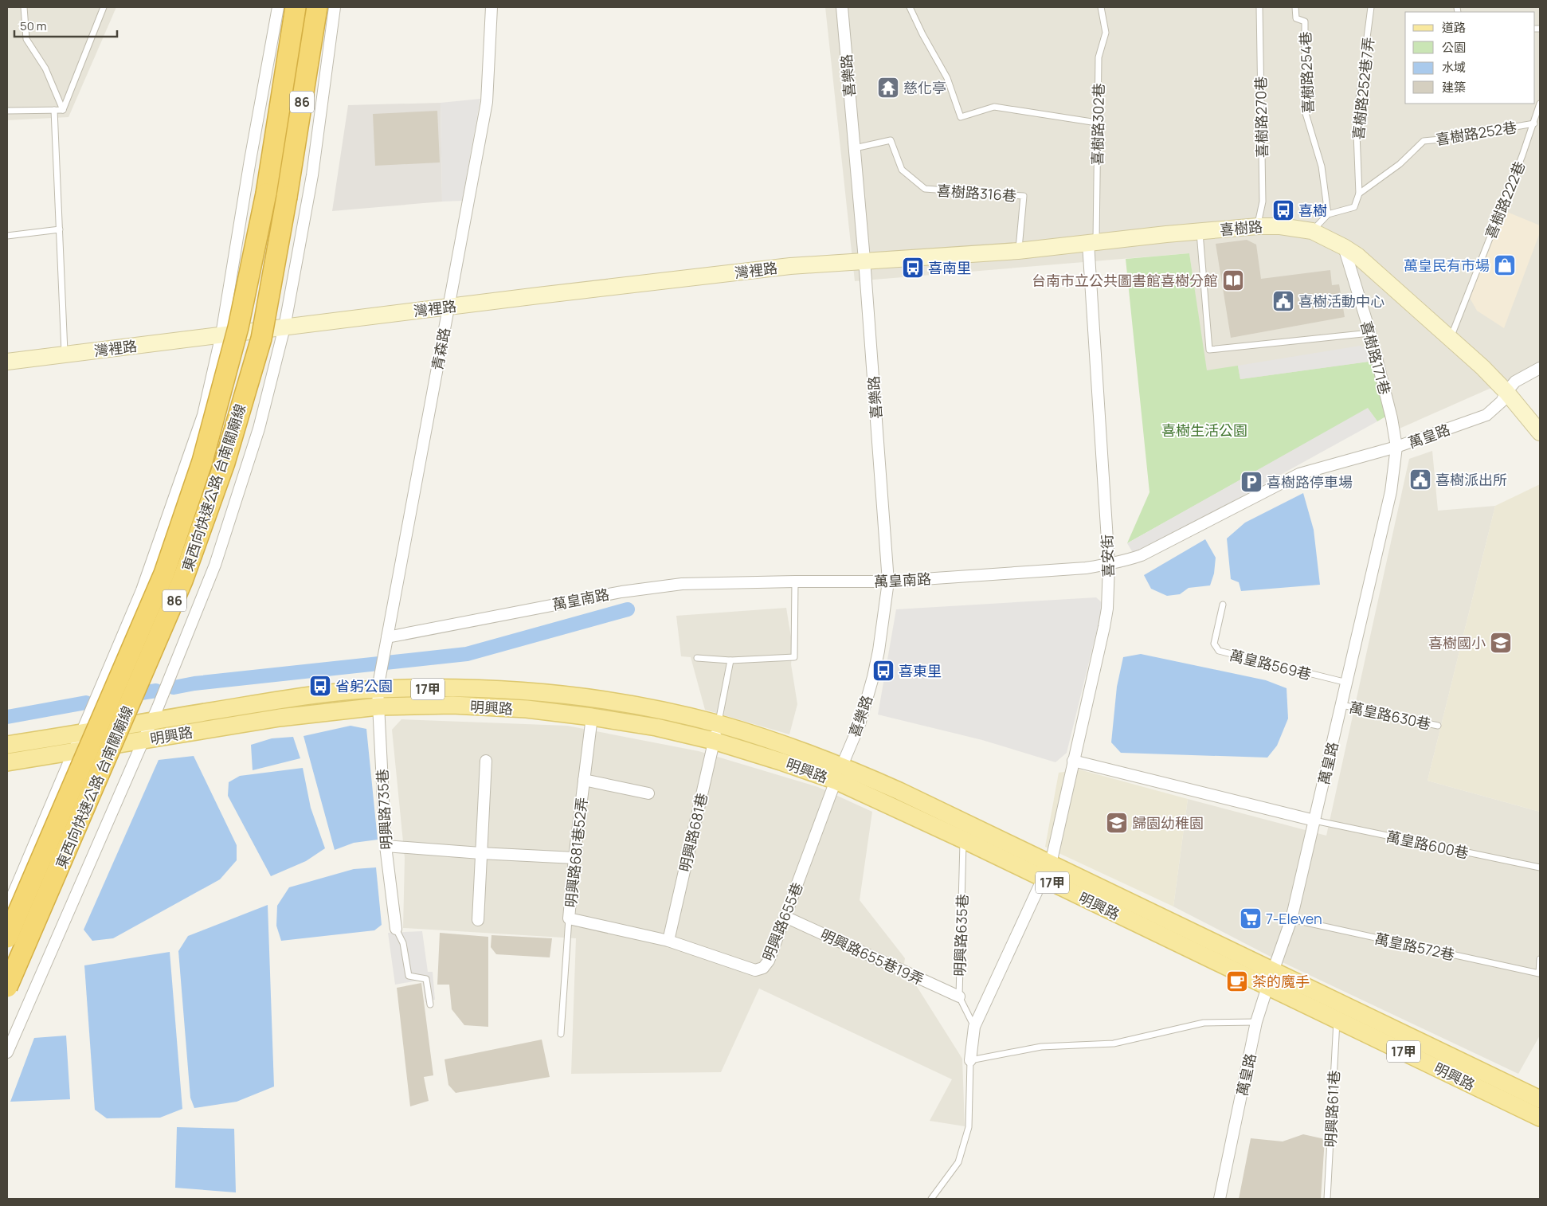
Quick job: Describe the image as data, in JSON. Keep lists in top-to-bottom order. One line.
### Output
{"streets":{"highway":["86","東西向快速公路 台南關廟線"],"main road":["17甲","明興路"],"street":["喜樂路","喜樹路","灣裡路","青森路","喜樹路171巷","萬皇路","喜安街","萬皇南路","明興路735巷","明興路681巷","明興路681巷52弄","明興路655巷","明興路655巷19弄"],"lane":["喜樹路254巷","喜樹路252巷7弄","喜樹路270巷","喜樹路302巷","喜樹路252巷","喜樹路316巷","喜樹路222巷","萬皇路569巷","萬皇路630巷","萬皇路600巷","明興路635巷","萬皇路572巷","明興路611巷"]},"crossings":[["喜樹路254巷","喜樹路252巷"],["喜樂路","喜樹路316巷"],["喜樂路","喜樹路"],["喜樂路","灣裡路"],["喜樂路","萬皇南路"],["喜樂路","明興路"],["喜樂路","明興路655巷"],["喜樹路252巷7弄","喜樹路252巷"],["喜樹路270巷","喜樹路"],["喜樹路302巷","喜樹路"],["喜樹路302巷","喜安街"],["喜樹路252巷","喜樹路222巷"],["喜樹路316巷","喜樹路"],["喜樹路222巷","喜樹路"],["喜樹路","灣裡路"],["喜樹路","喜樹路171巷"],["喜樹路","萬皇路"],["喜樹路","喜安街"],["灣裡路","青森路"],["青森路","萬皇南路"],["青森路","明興路"],["青森路","明興路735巷"],["喜樹路171巷","萬皇路"],["喜樹路171巷","萬皇南路"],["萬皇路","萬皇南路"],["萬皇路","萬皇路569巷"],["萬皇路","明興路"],["萬皇路","萬皇路630巷"],["萬皇路","萬皇路600巷"],["萬皇路","萬皇路572巷"],["喜安街","萬皇南路"],["喜安街","明興路"],["明興路","明興路735巷"],["明興路","明興路681巷"],["明興路","明興路681巷52弄"],["明興路","明興路655巷"],["明興路","明興路635巷"],["明興路","明興路611巷"],["明興路681巷","明興路681巷52弄"],["明興路681巷","明興路655巷"],["明興路681巷52弄","明興路655巷"],["明興路655巷","明興路655巷19弄"],["明興路635巷","明興路655巷19弄"]],"parks":["喜樹生活公園"],"places":{"temple":["慈化亭"],"bus stop":["喜樹","喜南里","喜東里","省躬公園"],"shop":["萬皇民有市場"],"library":["台南市立公共圖書館喜樹分館"],"public building":["喜樹活動中心","喜樹派出所"],"parking":["喜樹路停車場"],"school or university":["喜樹國小","歸園幼稚園"],"supermarket":["7-Eleven"],"cafe":["茶的魔手"]},"legend":["道路","公園","水域","建築"],"scale_bar":"50 m"}
